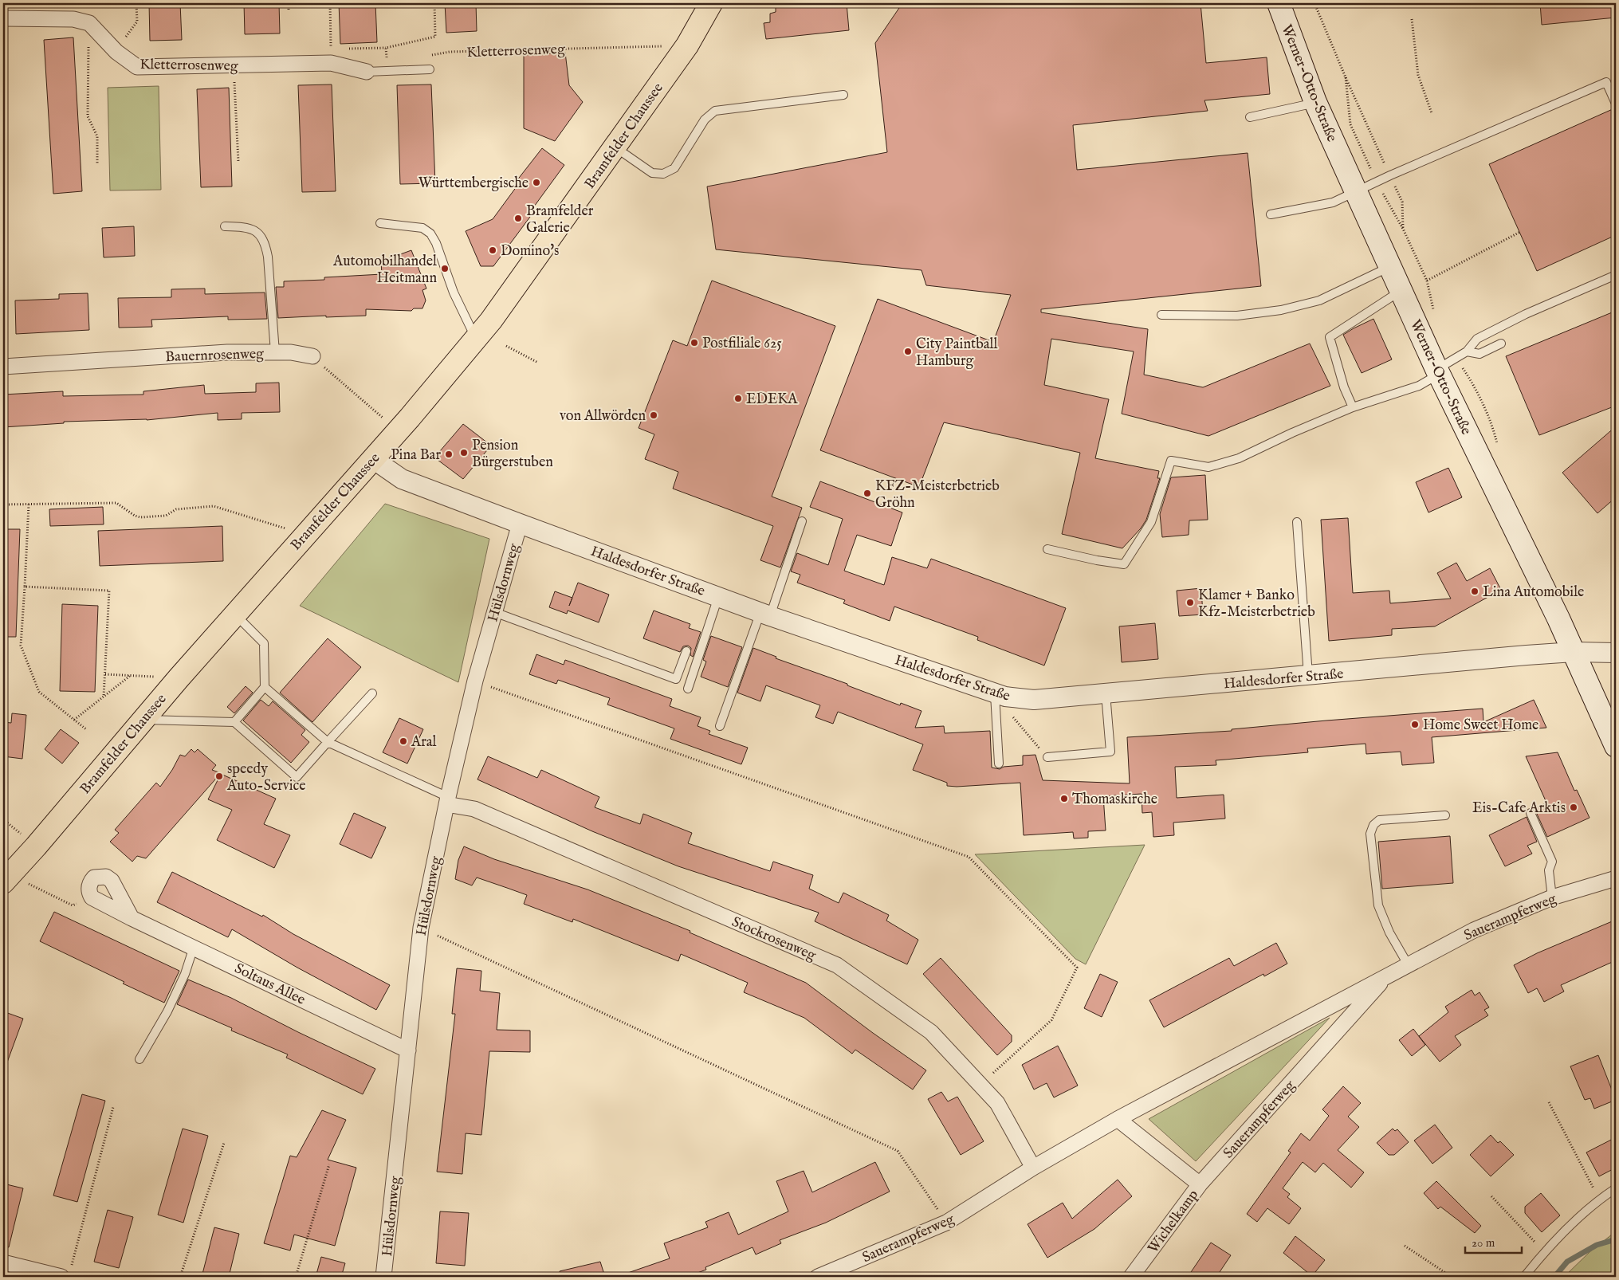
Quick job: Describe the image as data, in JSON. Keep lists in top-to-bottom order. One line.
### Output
{"streets":{"main road":["Werner-Otto-Straße","Bramfelder Chaussee"],"street":["Kletterrosenweg","Bauernrosenweg","Haldesdorfer Straße","Hülsdornweg","Sauerampferweg","Stockrosenweg","Soltaus Allee","Wichelkamp"]},"crossings":[["Kletterrosenweg","Bramfelder Chaussee"],["Werner-Otto-Straße","Haldesdorfer Straße"],["Bramfelder Chaussee","Haldesdorfer Straße"],["Haldesdorfer Straße","Hülsdornweg"],["Hülsdornweg","Stockrosenweg"],["Hülsdornweg","Soltaus Allee"],["Sauerampferweg","Stockrosenweg"],["Sauerampferweg","Wichelkamp"]],"places":["Württembergische","Bramfelder Galerie","Domino's","Automobilhandel Heitmann","Postfiliale 625","City Paintball Hamburg","EDEKA","von Allwörden","Pension Bürgerstuben","Pina Bar","KFZ-Meisterbetrieb Gröhn","Lina Automobile","Klamer + Banko Kfz-Meisterbetrieb","Home Sweet Home","Aral","speedy Auto-Service","Thomaskirche","Eis-Cafe Arktis"],"scale_bar":"20 m"}
